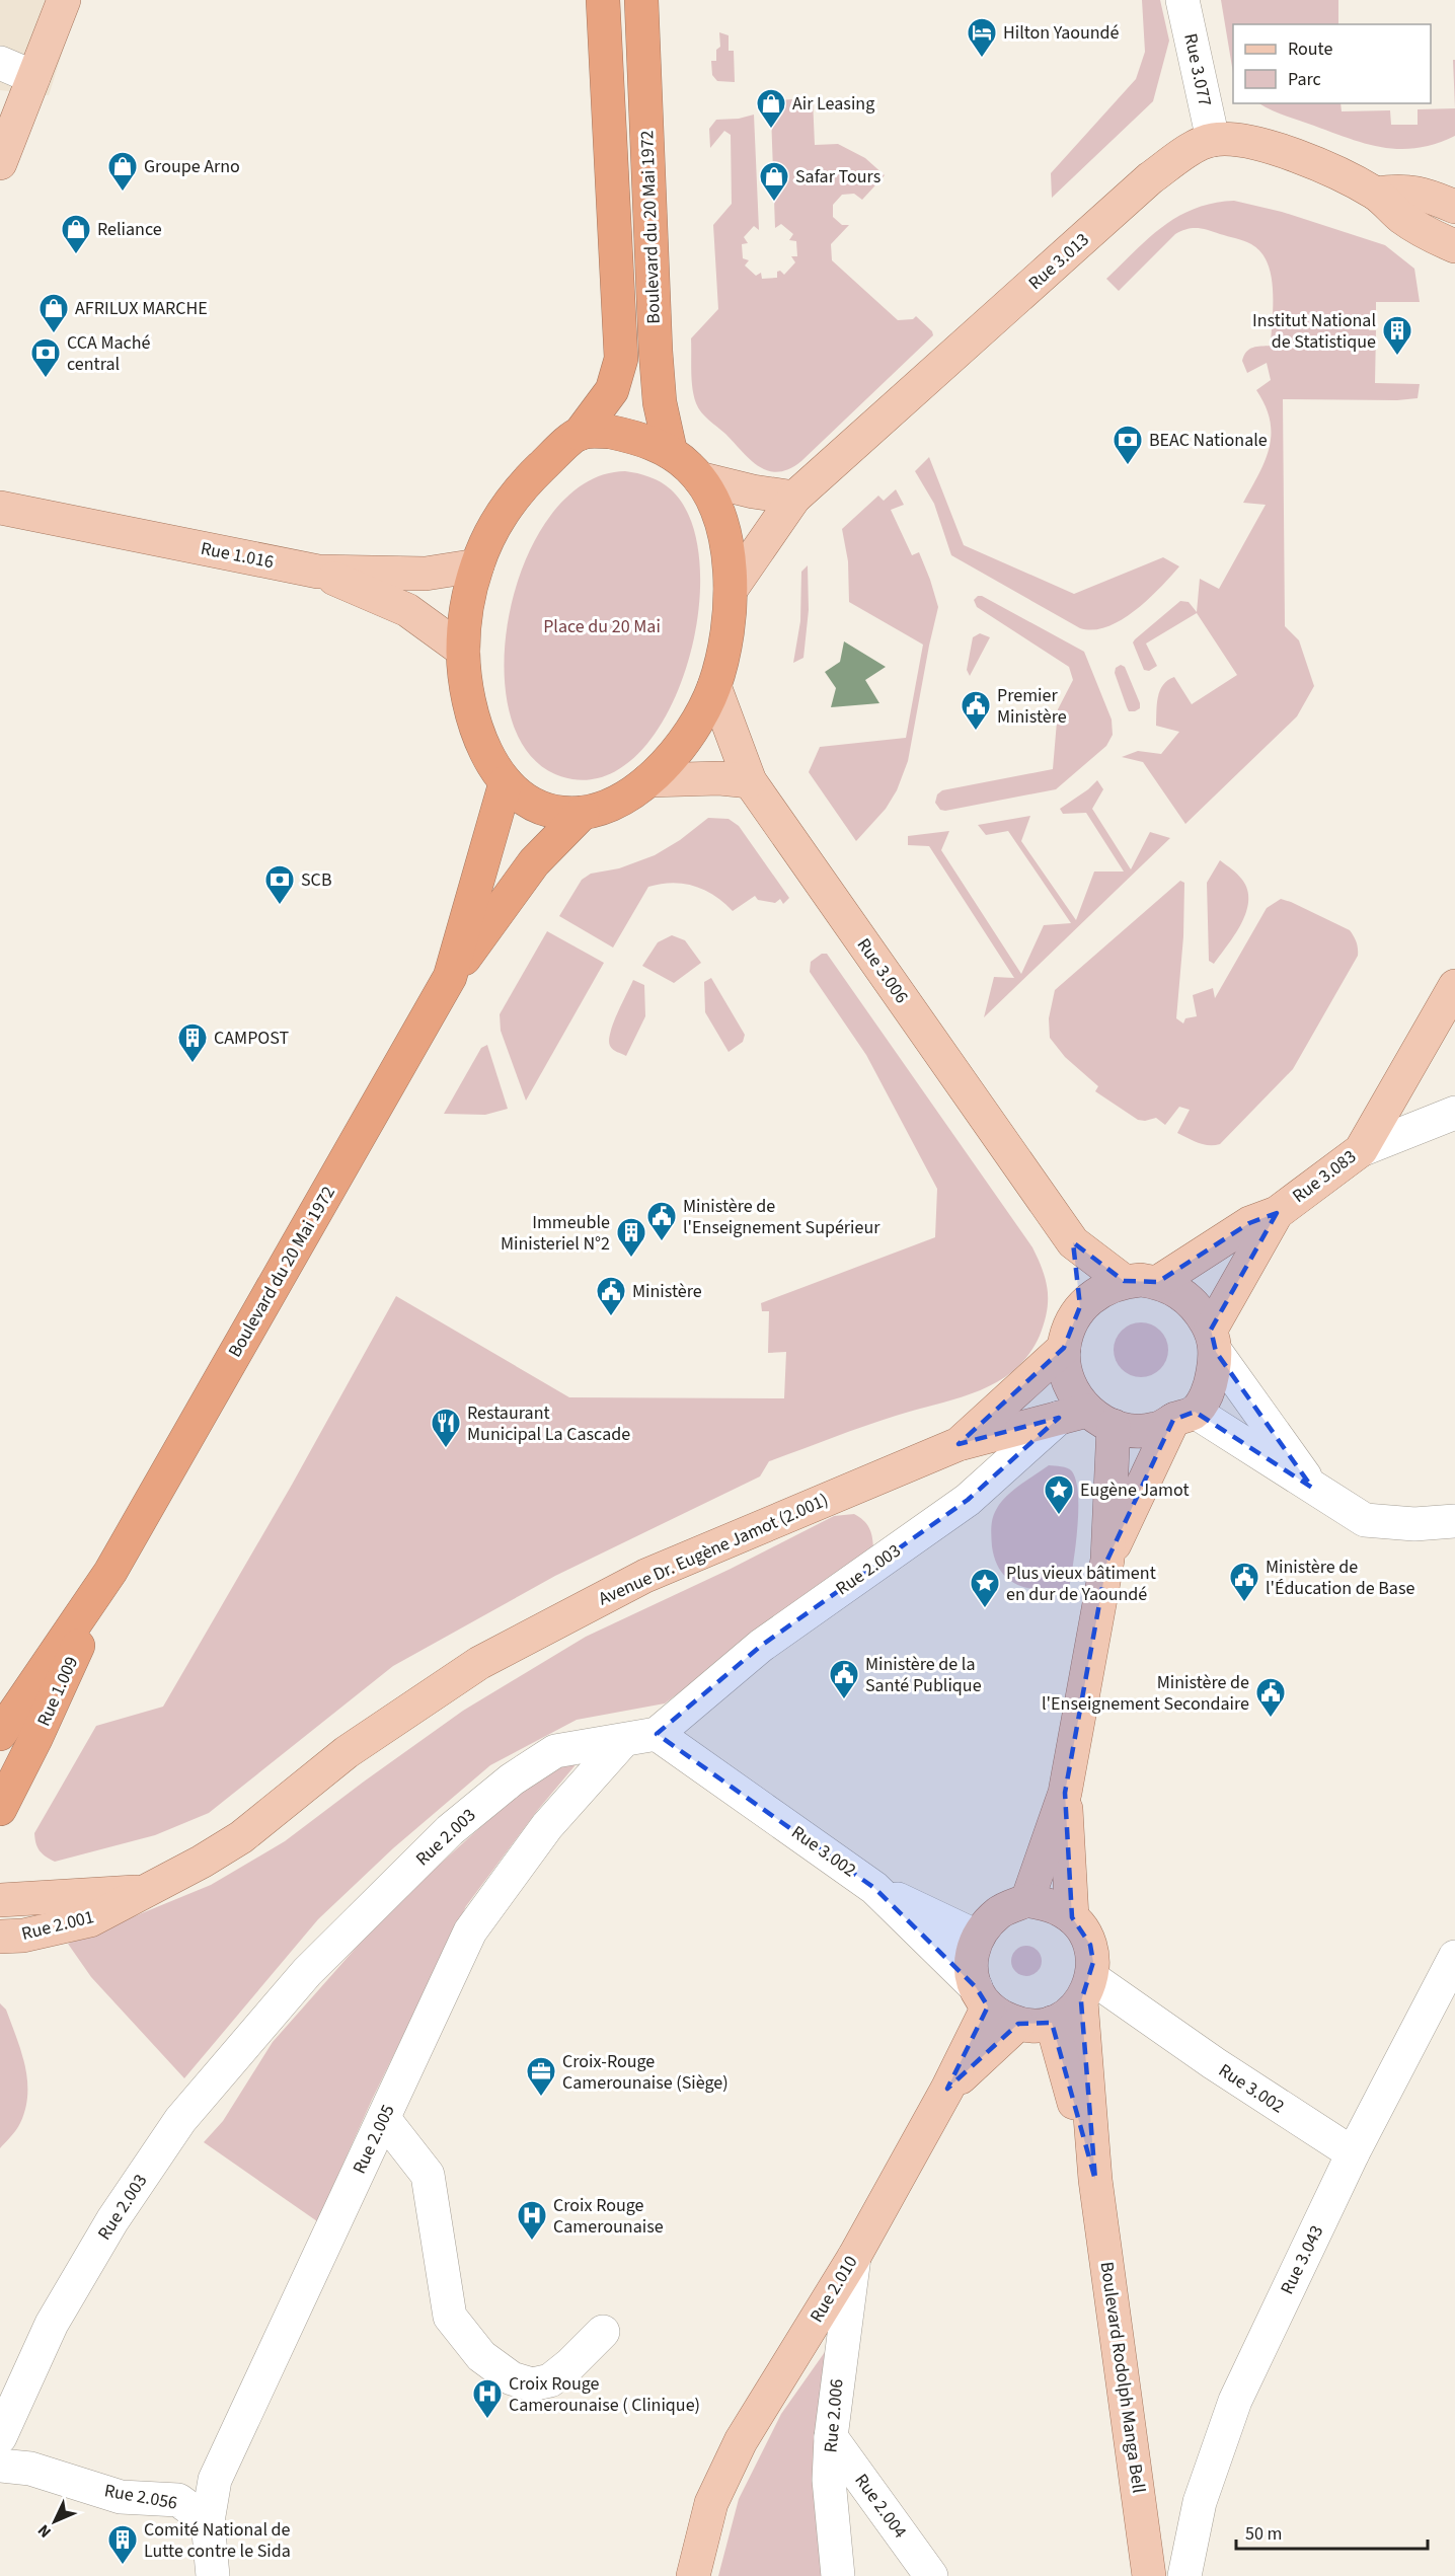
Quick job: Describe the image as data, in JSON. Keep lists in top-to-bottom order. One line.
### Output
{"streets":{"highway":["Boulevard du 20 Mai 1972","Rue 1.009"],"main road":["Rue 3.013","Rue 1.016","Rue 3.006","Rue 3.083","Avenue Dr. Eugène Jamot (2.001)","Rue 2.001","Rue 2.010","Boulevard Rodolph Manga Bell"],"street":["Rue 3.077","Rue 2.003","Rue 3.002","Rue 2.005","Rue 3.043","Rue 2.006","Rue 2.056","Rue 2.004"]},"crossings":[["Rue 3.077","Rue 3.013"],["Boulevard du 20 Mai 1972","Rue 1.009"],["Rue 3.083","Avenue Dr. Eugène Jamot (2.001)"],["Rue 3.083","Rue 2.003"],["Avenue Dr. Eugène Jamot (2.001)","Rue 2.003"],["Avenue Dr. Eugène Jamot (2.001)","Rue 2.001"],["Rue 2.003","Rue 3.002"],["Rue 2.003","Rue 2.005"],["Rue 3.002","Rue 3.043"],["Rue 3.002","Rue 2.010"],["Rue 2.005","Rue 2.056"],["Rue 2.010","Rue 2.006"],["Rue 2.006","Rue 2.004"]],"parks":["Place du 20 Mai"],"places":{"hotel":["Hilton Yaoundé"],"shop":["Air Leasing","Groupe Arno","Safar Tours","Reliance","AFRILUX MARCHE"],"building":["Institut National de Statistique","CAMPOST","Immeuble Ministeriel N°2","Comité National de Lutte contre le Sida"],"bank":["CCA Maché central","BEAC Nationale","SCB"],"public building":["Premier Ministère","Ministère de l'Enseignement Supérieur","Ministère","Ministère de l'Éducation de Base","Ministère de la Santé Publique","Ministère de l'Enseignement Secondaire"],"restaurant":["Restaurant Municipal La Cascade"],"place":["Eugène Jamot","Plus vieux bâtiment en dur de Yaoundé"],"office":["Croix-Rouge Camerounaise (Siège)"],"hospital":["Croix Rouge Camerounaise","Croix Rouge Camerounaise ( Clinique)"]},"legend":["Route","Parc"],"scale_bar":"50 m","north":"bottom left"}
